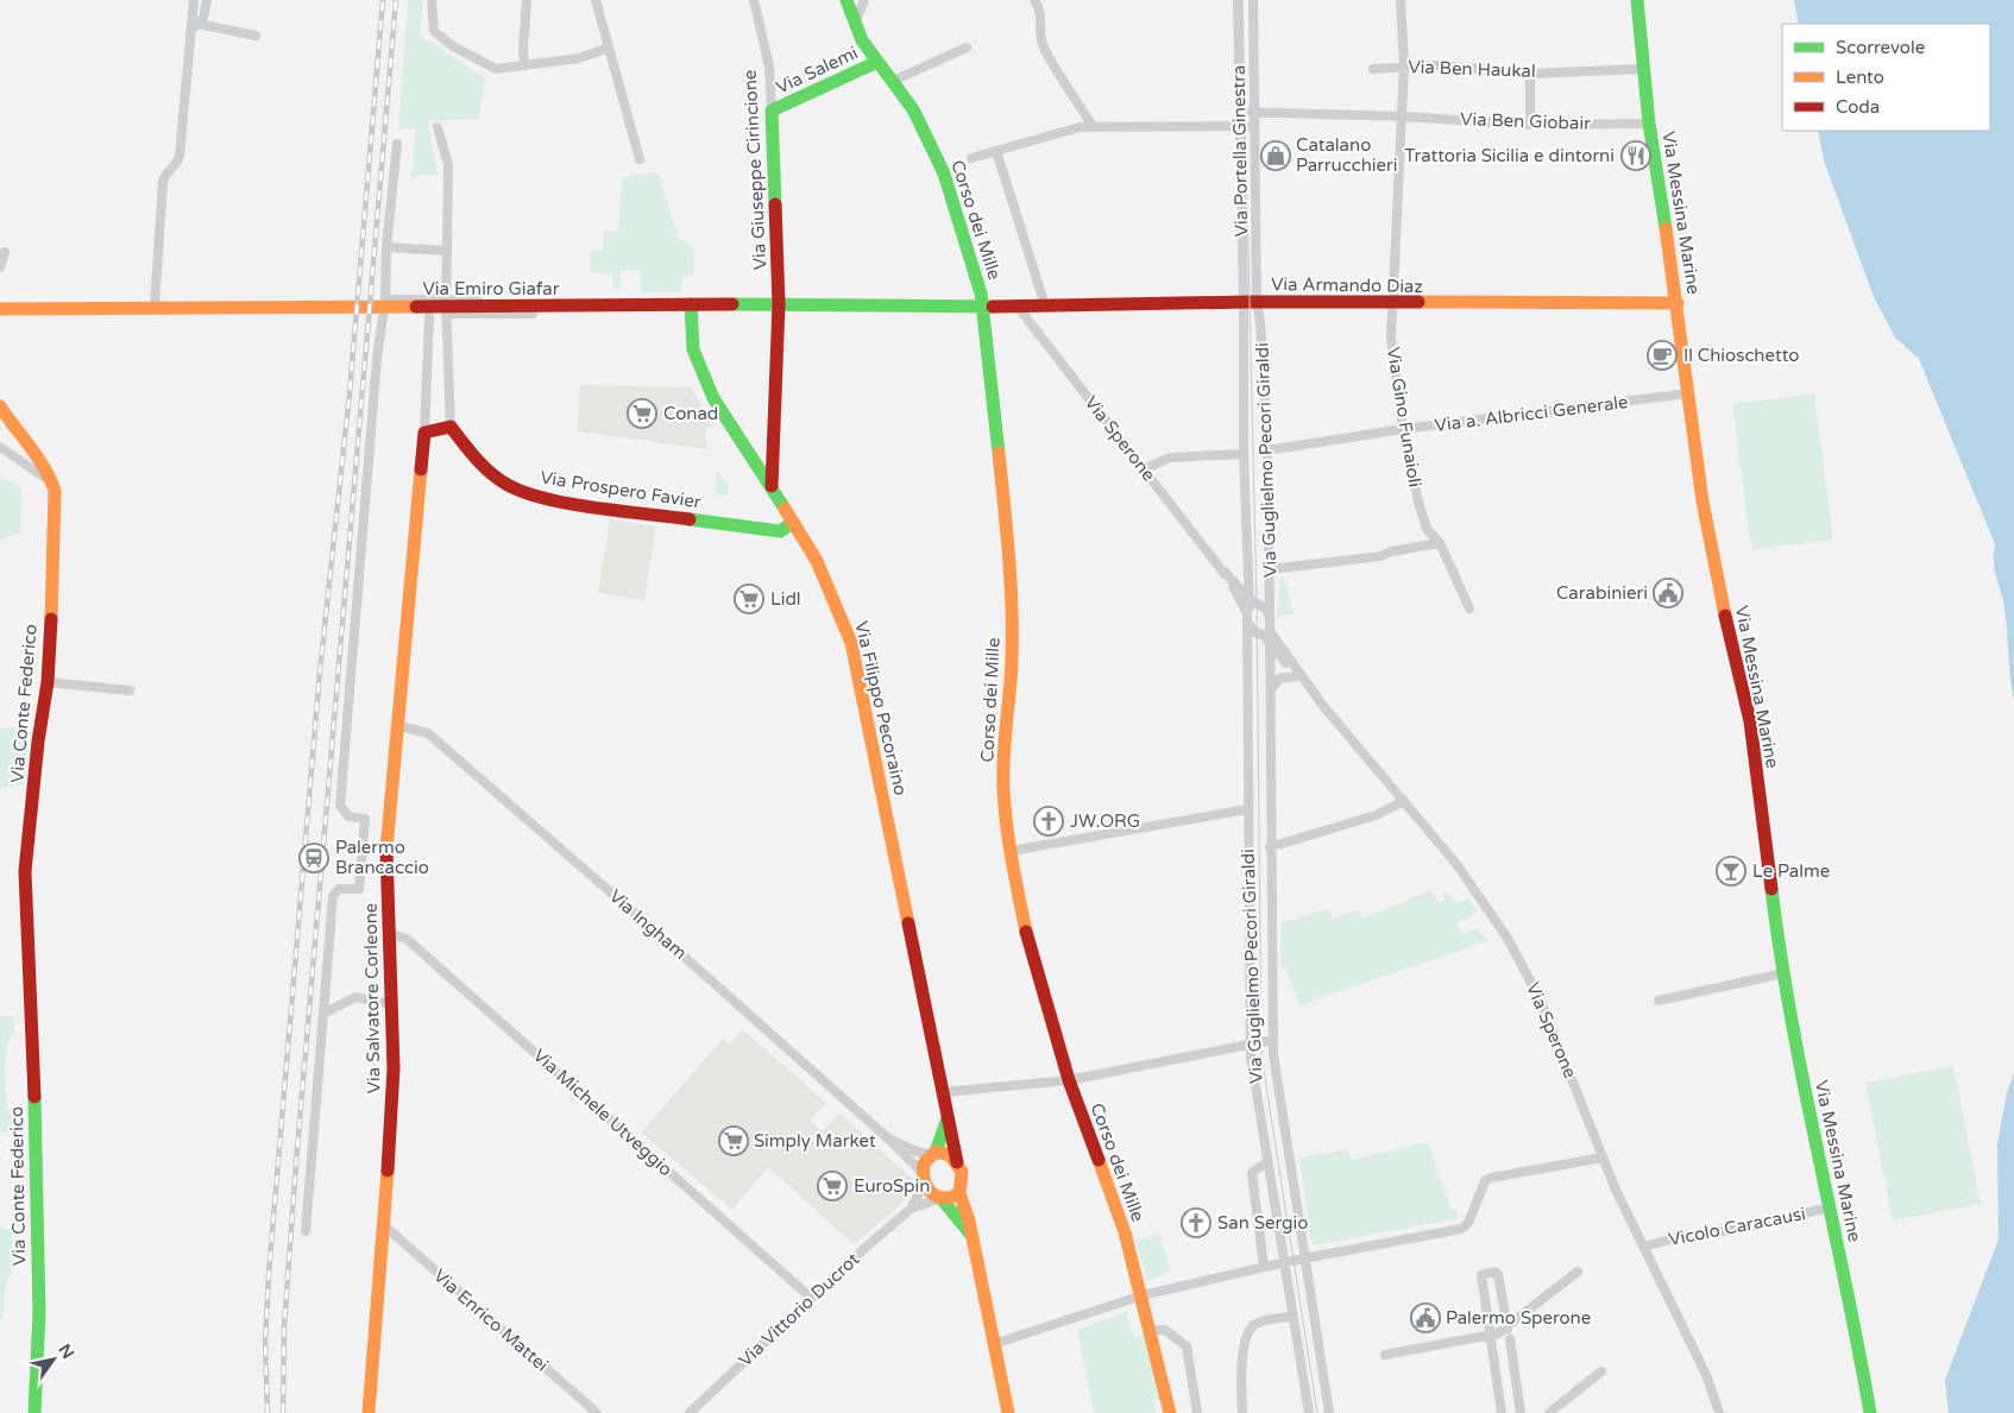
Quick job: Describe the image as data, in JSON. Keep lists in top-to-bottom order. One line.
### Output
{"streets":{"street":["Via Ben Haukal","Via Salemi","Via Ben Giobair","Via Portella Ginestra","Via Giuseppe Cirincione","Via Messina Marine","Corso dei Mille","Via Armando Diaz","Via Emiro Giafar","Via a. Albricci Generale","Via Gino Funaioli","Via Sperone","Via Guglielmo Pecori Giraldi","Via Prospero Favier","Via Conte Federico","Via Filippo Pecoraino","Via Ingham","Via Salvatore Corleone","Via Michele Utveggio","Vicolo Caracausi","Via Vittorio Ducrot","Via Enrico Mattei"]},"crossings":[["Via Ben Haukal","Via Messina Marine"],["Via Ben Haukal","Via Gino Funaioli"],["Via Salemi","Via Giuseppe Cirincione"],["Via Salemi","Corso dei Mille"],["Via Ben Giobair","Via Portella Ginestra"],["Via Ben Giobair","Via Messina Marine"],["Via Ben Giobair","Via Gino Funaioli"],["Via Portella Ginestra","Via Armando Diaz"],["Via Portella Ginestra","Via Guglielmo Pecori Giraldi"],["Via Giuseppe Cirincione","Via Emiro Giafar"],["Via Giuseppe Cirincione","Via Filippo Pecoraino"],["Via Messina Marine","Via Armando Diaz"],["Via Messina Marine","Via a. Albricci Generale"],["Via Messina Marine","Vicolo Caracausi"],["Corso dei Mille","Via Armando Diaz"],["Corso dei Mille","Via Emiro Giafar"],["Via Armando Diaz","Via Emiro Giafar"],["Via Armando Diaz","Via Gino Funaioli"],["Via Armando Diaz","Via Sperone"],["Via Armando Diaz","Via Guglielmo Pecori Giraldi"],["Via Emiro Giafar","Via Filippo Pecoraino"],["Via a. Albricci Generale","Via Gino Funaioli"],["Via a. Albricci Generale","Via Guglielmo Pecori Giraldi"],["Via Sperone","Vicolo Caracausi"],["Via Prospero Favier","Via Filippo Pecoraino"],["Via Ingham","Via Salvatore Corleone"],["Via Salvatore Corleone","Via Michele Utveggio"],["Via Salvatore Corleone","Via Enrico Mattei"],["Via Michele Utveggio","Via Vittorio Ducrot"]],"places":{"shop":["Catalano Parrucchieri"],"restaurant":["Trattoria Sicilia e dintorni"],"cafe":["Il Chioschetto"],"supermarket":["Conad","Lidl","Simply Market","EuroSpin"],"public building":["Carabinieri","Palermo Sperone"],"church":["JW.ORG","San Sergio"],"station":["Palermo Brancaccio"],"bar":["Le Palme"]},"legend":["Scorrevole","Lento","Coda"],"north":"top right"}
